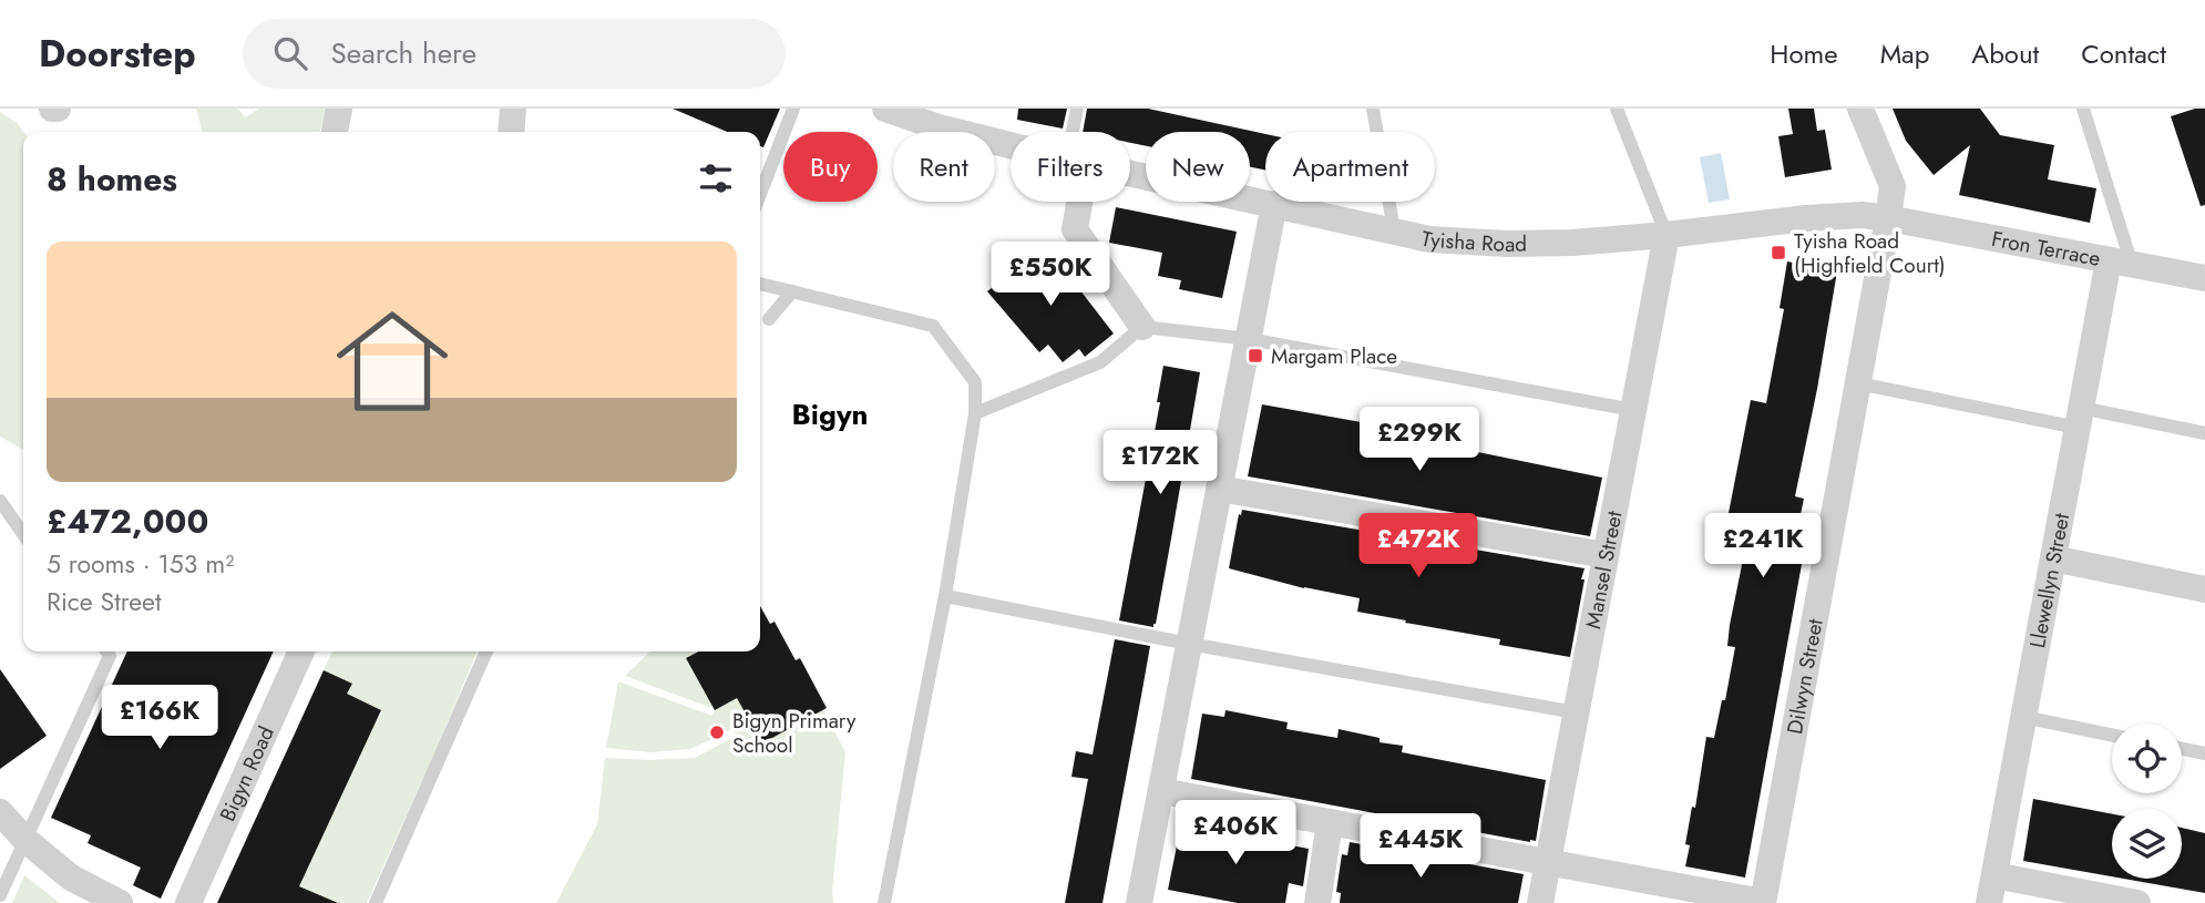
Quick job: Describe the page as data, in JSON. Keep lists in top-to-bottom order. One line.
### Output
{"streets":{"street":["Tyisha Road","Fron Terrace","Mansel Street","Llewellyn Street","Dilwyn Street","Bigyn Road"]},"crossings":[["Tyisha Road","Fron Terrace"],["Tyisha Road","Mansel Street"],["Tyisha Road","Dilwyn Street"],["Fron Terrace","Llewellyn Street"],["Fron Terrace","Dilwyn Street"]],"districts":["Bigyn"],"places":{"transit":["Tyisha Road (Highfield Court)","Margam Place"],"other":["Bigyn Primary School"]},"page":{"header":"Doorstep","search":"Search here","nav":["Home","Map","About","Contact"],"chip":["Buy","Rent","Filters","New","Apartment"],"heading":"8 homes","list":[{"name":"£472,000","note":"5 rooms · 153 m² · Rice Street"}],"price":["£550K","£299K","£172K","£472K","£241K","£166K","£406K","£445K"]}}
